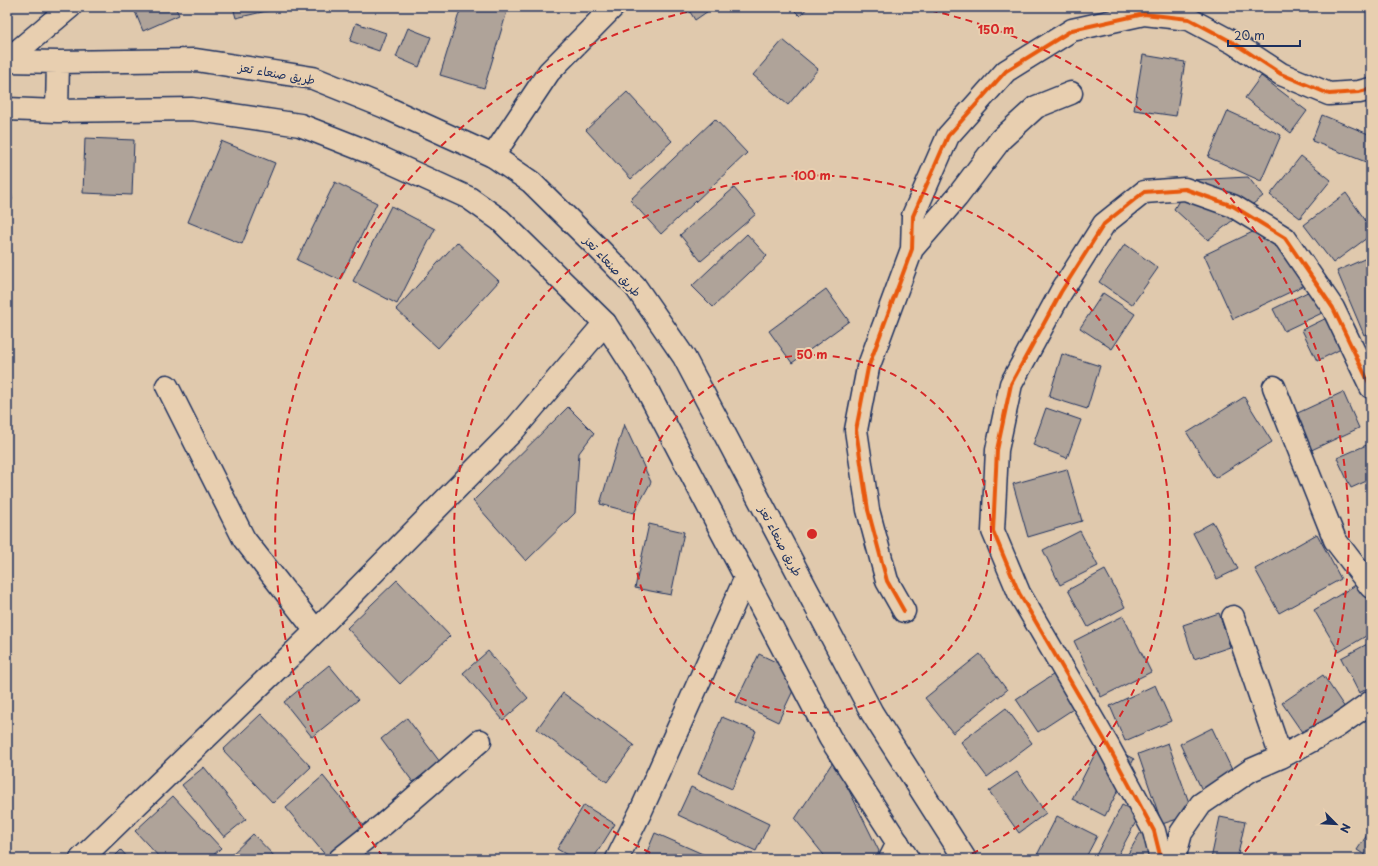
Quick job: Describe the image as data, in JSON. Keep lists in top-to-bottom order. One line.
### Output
{"streets":{"main road":["طريق صنعاء تعز"]},"scale_bar":"20 m","north":"bottom right","rings":["150 m","100 m","50 m"]}
